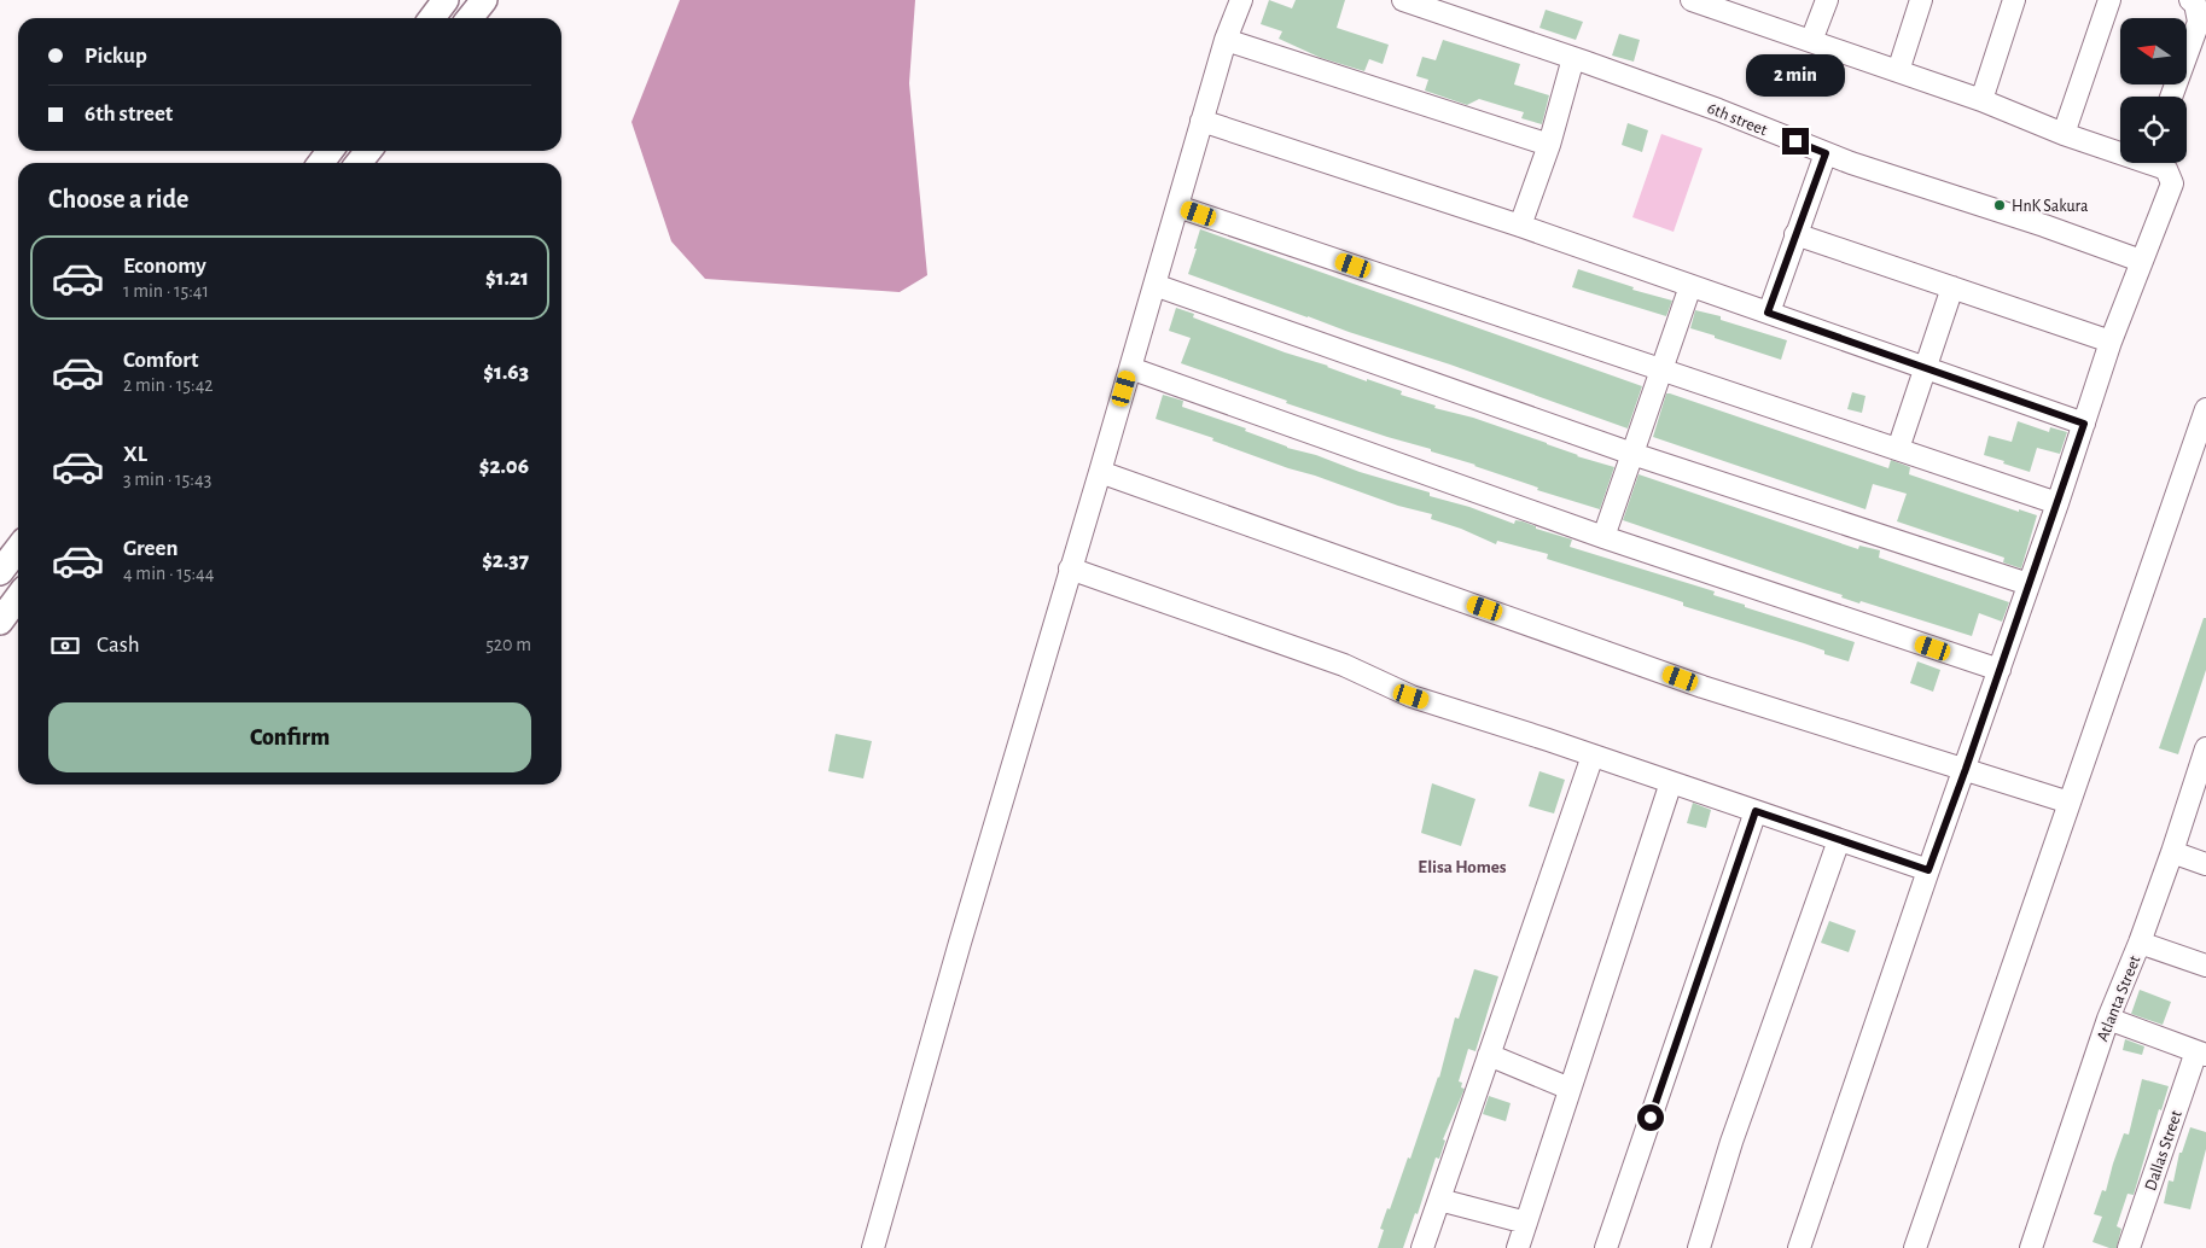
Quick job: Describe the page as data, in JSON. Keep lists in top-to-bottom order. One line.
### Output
{"streets":{"street":["6th street","Atlanta Street","Dallas Street"]},"districts":["Elisa Homes"],"places":["HnK Sakura"],"north":"left","page":{"banner":["Pickup","6th street"],"bubble":"2 min","heading":"Choose a ride","list":[{"name":"Economy","note":"1 min · 15:41","value":"$1.21"},{"name":"Comfort","note":"2 min · 15:42","value":"$1.63"},{"name":"XL","note":"3 min · 15:43","value":"$2.06"},{"name":"Green","note":"4 min · 15:44","value":"$2.37"}],"pay":["Cash","520 m"],"buttons":"Confirm"}}
